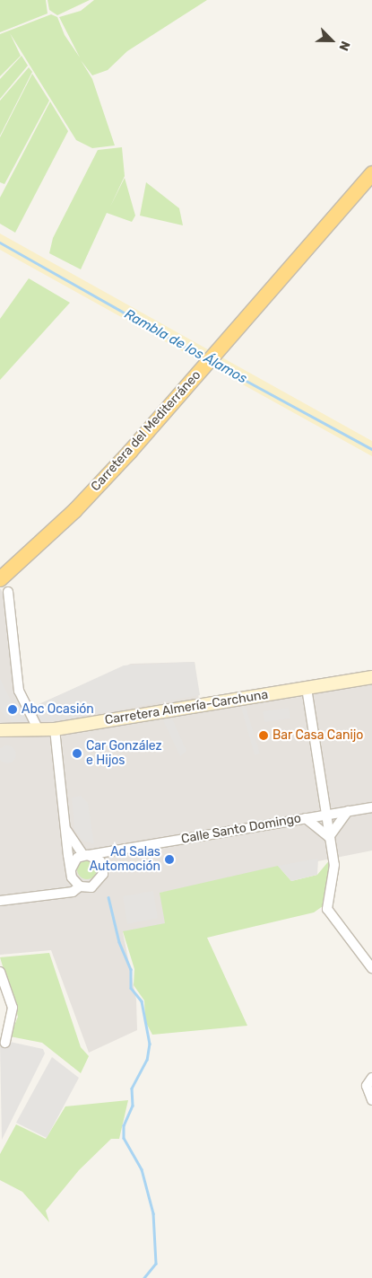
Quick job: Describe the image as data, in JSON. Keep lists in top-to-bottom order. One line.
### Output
{"streets":{"highway":["Carretera del Mediterráneo"],"main road":["Carretera Almería-Carchuna"],"street":["Calle Santo Domingo"]},"water":["Rambla de los Álamos"],"places":["Abc Ocasión","Bar Casa Canijo","Car González e Hijos","Ad Salas Automoción"],"north":"bottom right"}
